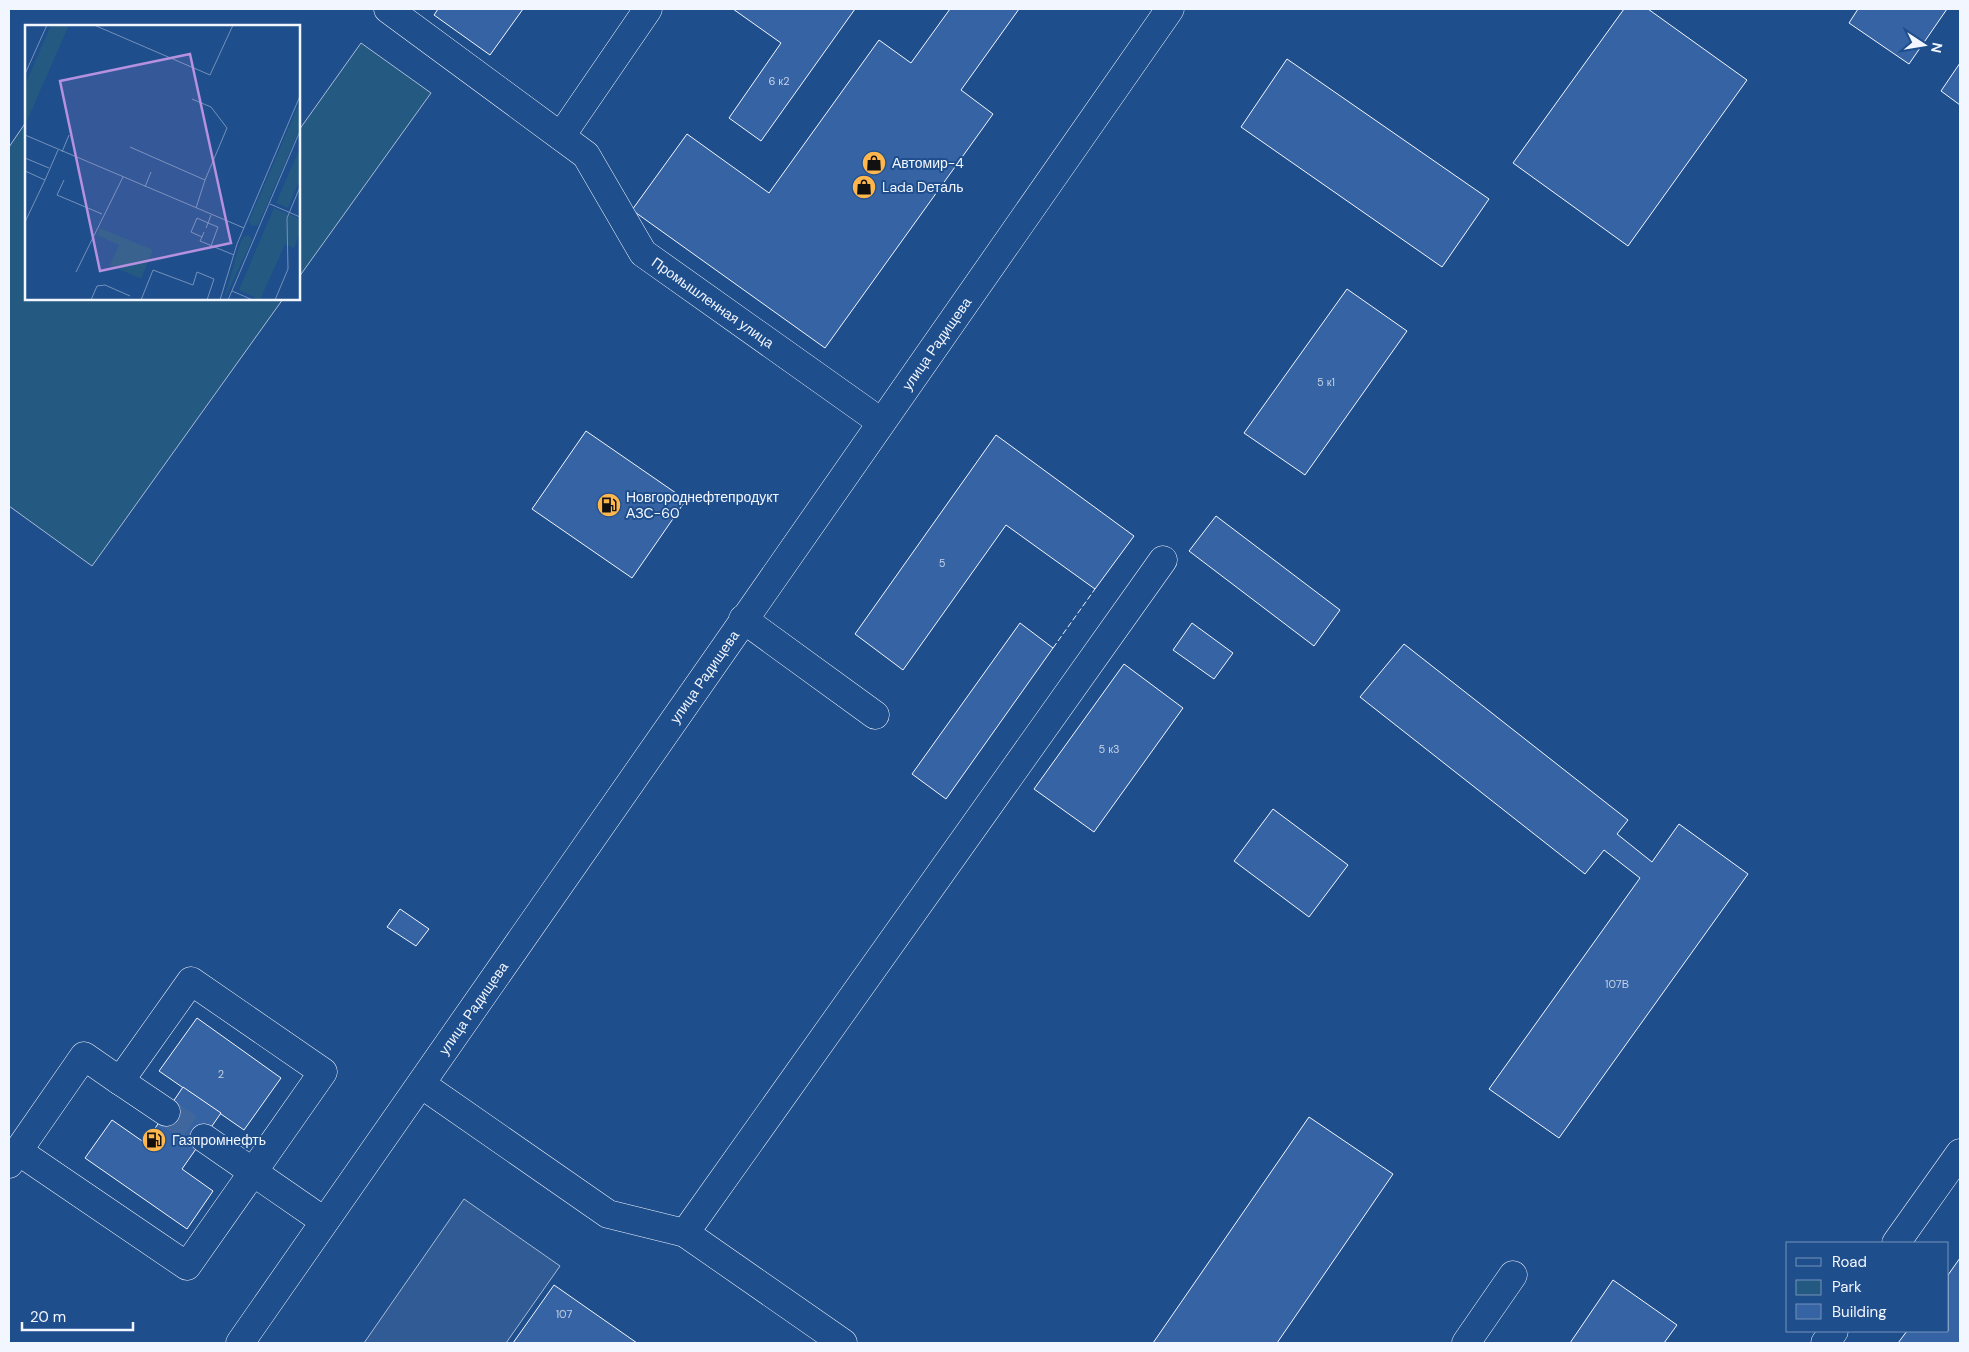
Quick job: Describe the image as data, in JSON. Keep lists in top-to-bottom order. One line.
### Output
{"streets":{"street":["Промышленная улица","улица Радищева"]},"crossings":[["Промышленная улица","улица Радищева"]],"places":{"shop":["Автомир-4","Lada Dеталь"],"fuel station":["Новгороднефтепродукт АЗС-60","Газпромнефть"]},"house_numbers":["6 к2","5 к1","5","5 к3","107В","2","107"],"legend":["Road","Park","Building"],"scale_bar":"20 m","north":"right"}
